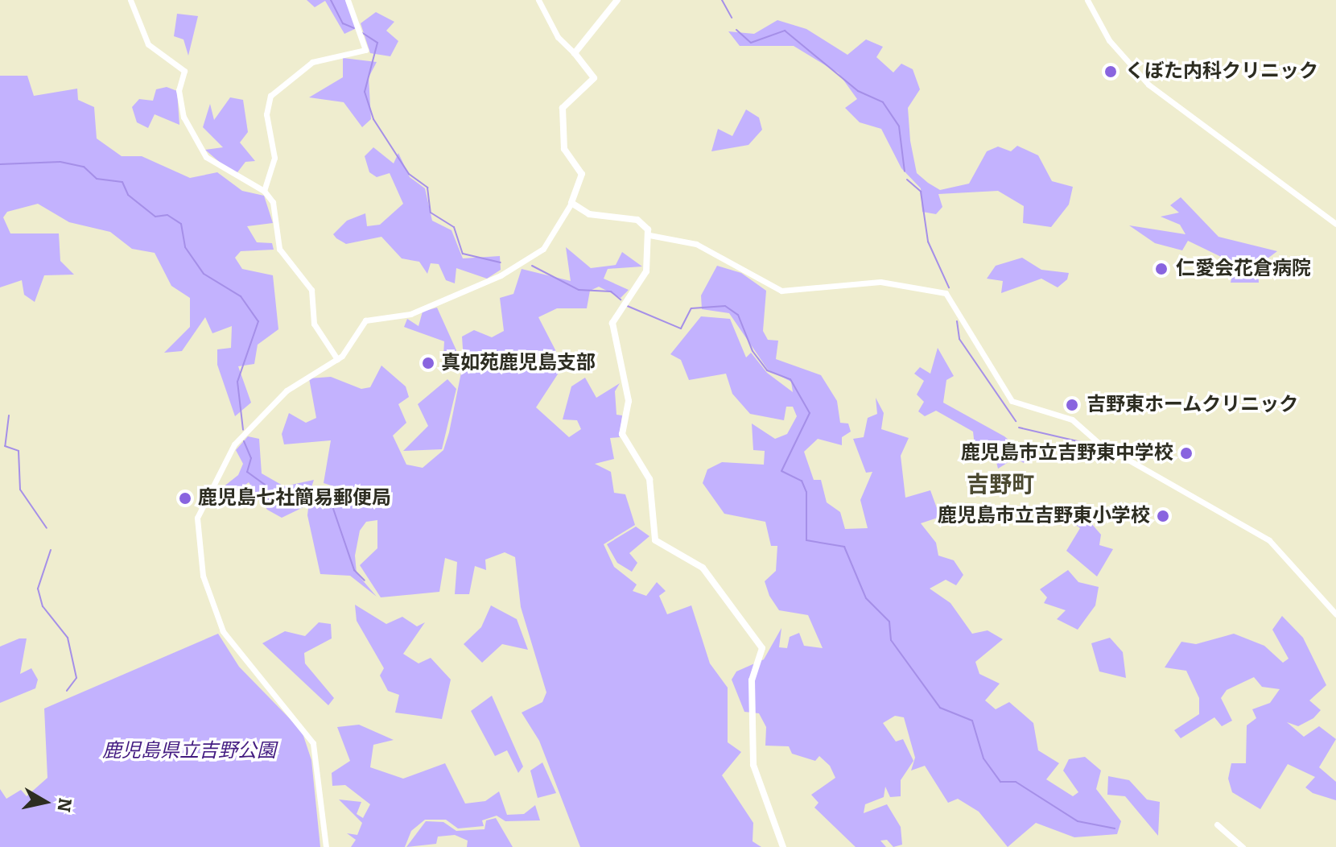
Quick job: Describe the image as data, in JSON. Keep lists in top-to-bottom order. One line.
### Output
{"districts":["吉野町"],"parks":["鹿児島県立吉野公園"],"places":["くぼた内科クリニック","仁愛会花倉病院","真如苑鹿児島支部","吉野東ホームクリニック","鹿児島市立吉野東中学校","鹿児島七社簡易郵便局","鹿児島市立吉野東小学校"],"north":"right"}
